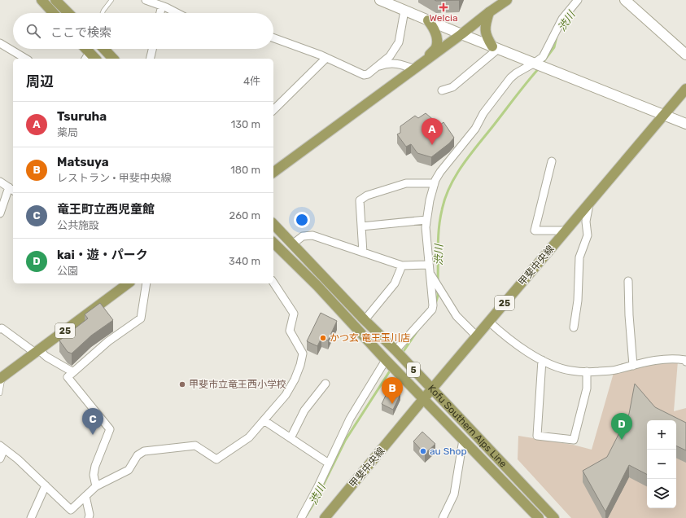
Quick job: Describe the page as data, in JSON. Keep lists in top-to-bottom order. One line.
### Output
{"streets":{"main road":["甲斐中央線","25","5","Kofu Southern Alps Line"]},"crossings":[["甲斐中央線","Kofu Southern Alps Line"]],"water":["渋川"],"places":{"health":["Welcia"],"other":["かつ玄 竜王玉川店","甲斐市立竜王西小学校","au Shop"]},"page":{"search":"ここで検索","heading":["周辺","4件"],"list":[{"mark":"A","name":"Tsuruha","note":"薬局","value":"130 m"},{"mark":"B","name":"Matsuya","note":"レストラン · 甲斐中央線","value":"180 m"},{"mark":"C","name":"竜王町立西児童館","note":"公共施設","value":"260 m"},{"mark":"D","name":"kai・遊・パーク","note":"公園","value":"340 m"}],"pins":["A","B","C","D"],"map_buttons":["+","−"]}}
